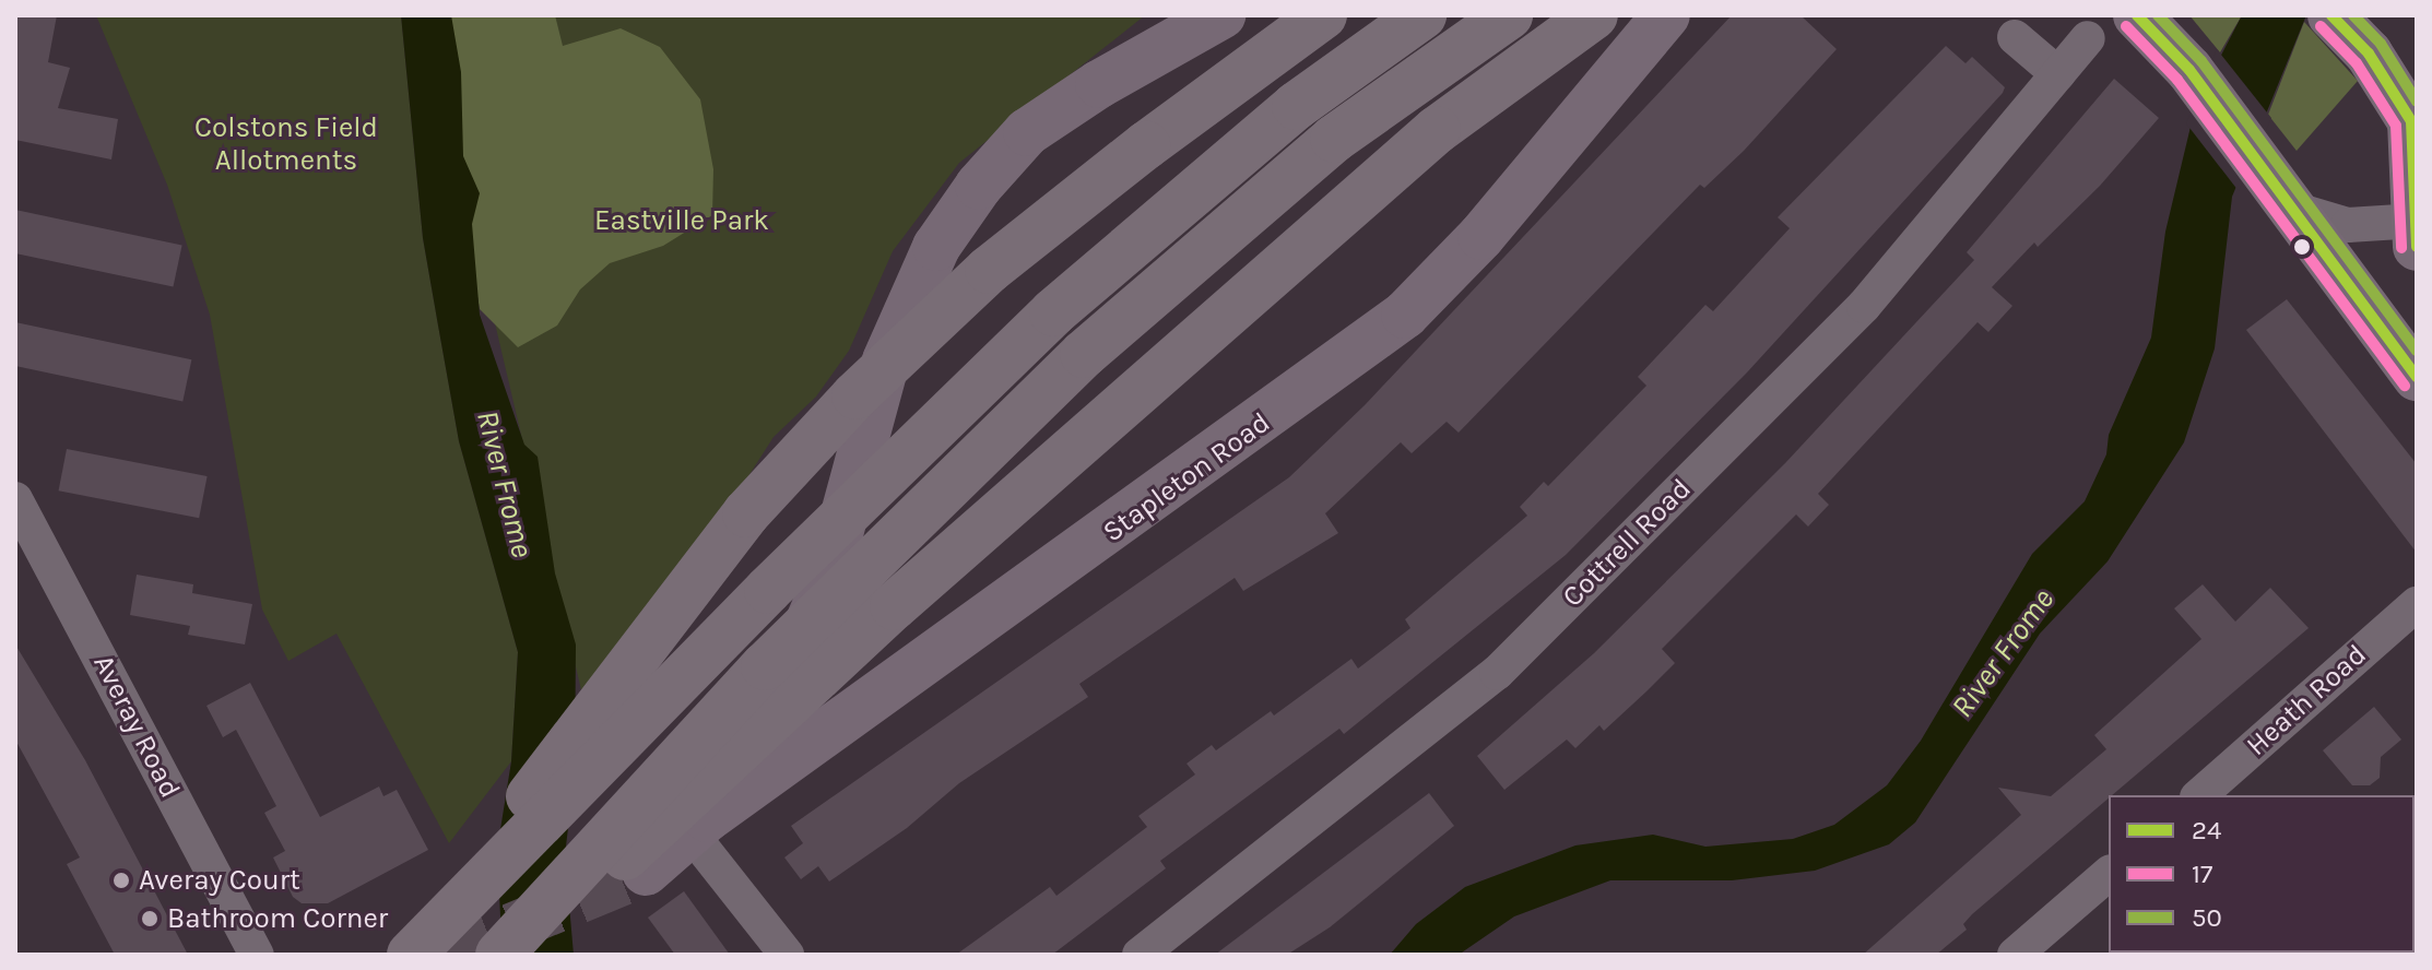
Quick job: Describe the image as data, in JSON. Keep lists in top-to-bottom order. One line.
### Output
{"streets":{"main road":["Stapleton Road"],"street":["Cottrell Road","Heath Road","Averay Road"]},"water":["River Frome"],"parks":["Colstons Field Allotments","Eastville Park"],"places":["Averay Court","Bathroom Corner"],"lines":["transit line 24","transit line 50","transit line 17"],"legend":["24","17","50"]}
